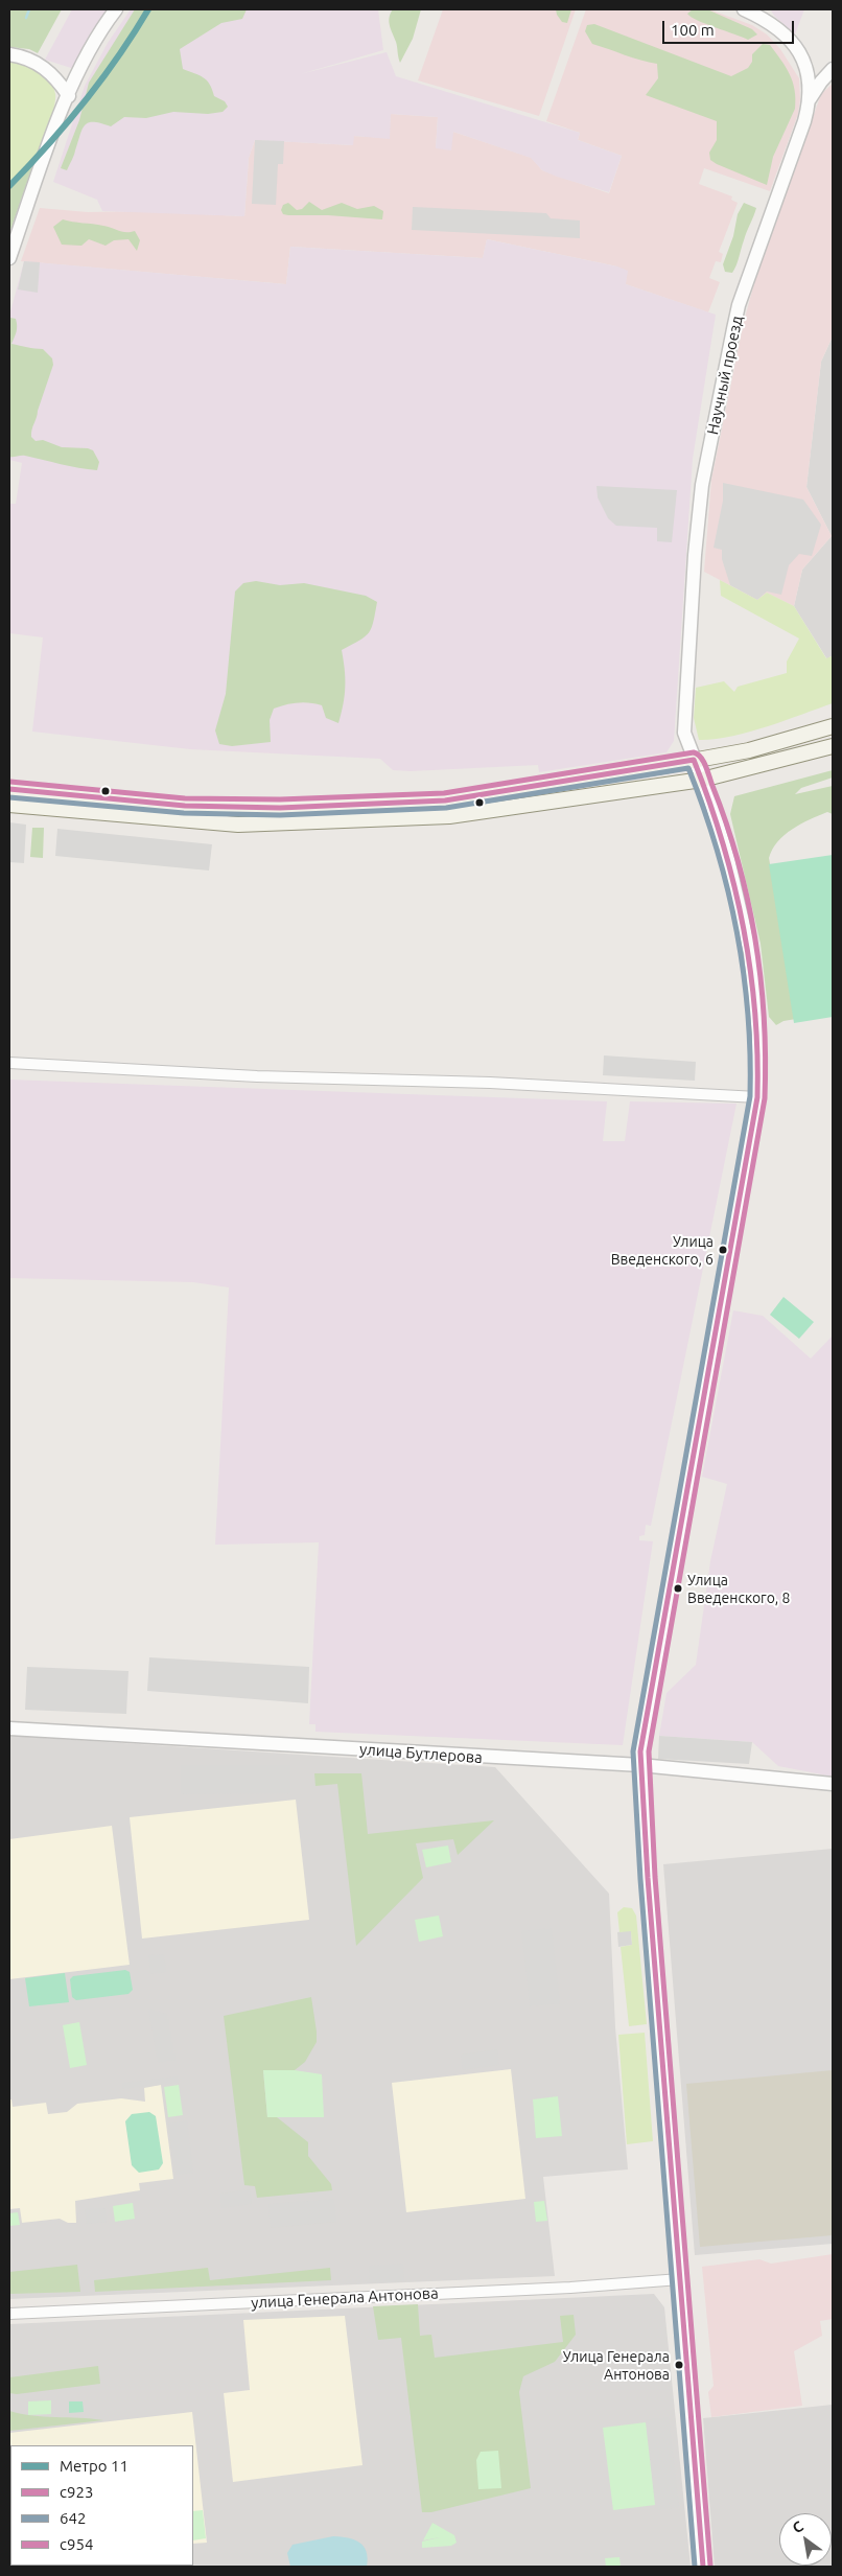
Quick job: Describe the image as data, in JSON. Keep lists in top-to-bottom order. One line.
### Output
{"streets":{"street":["Научный проезд","улица Бутлерова","улица Генерала Антонова"]},"crossings":[["Научный проезд","улица Бутлерова"],["Научный проезд","улица Генерала Антонова"]],"places":["Улица Введенского, 6","Улица Введенского, 8","Улица Генерала Антонова"],"lines":["metro line 11","transit line с954","transit line с923","transit line 642"],"legend":["Метро 11","с923","642","с954"],"scale_bar":"100 m","north":"top left"}
